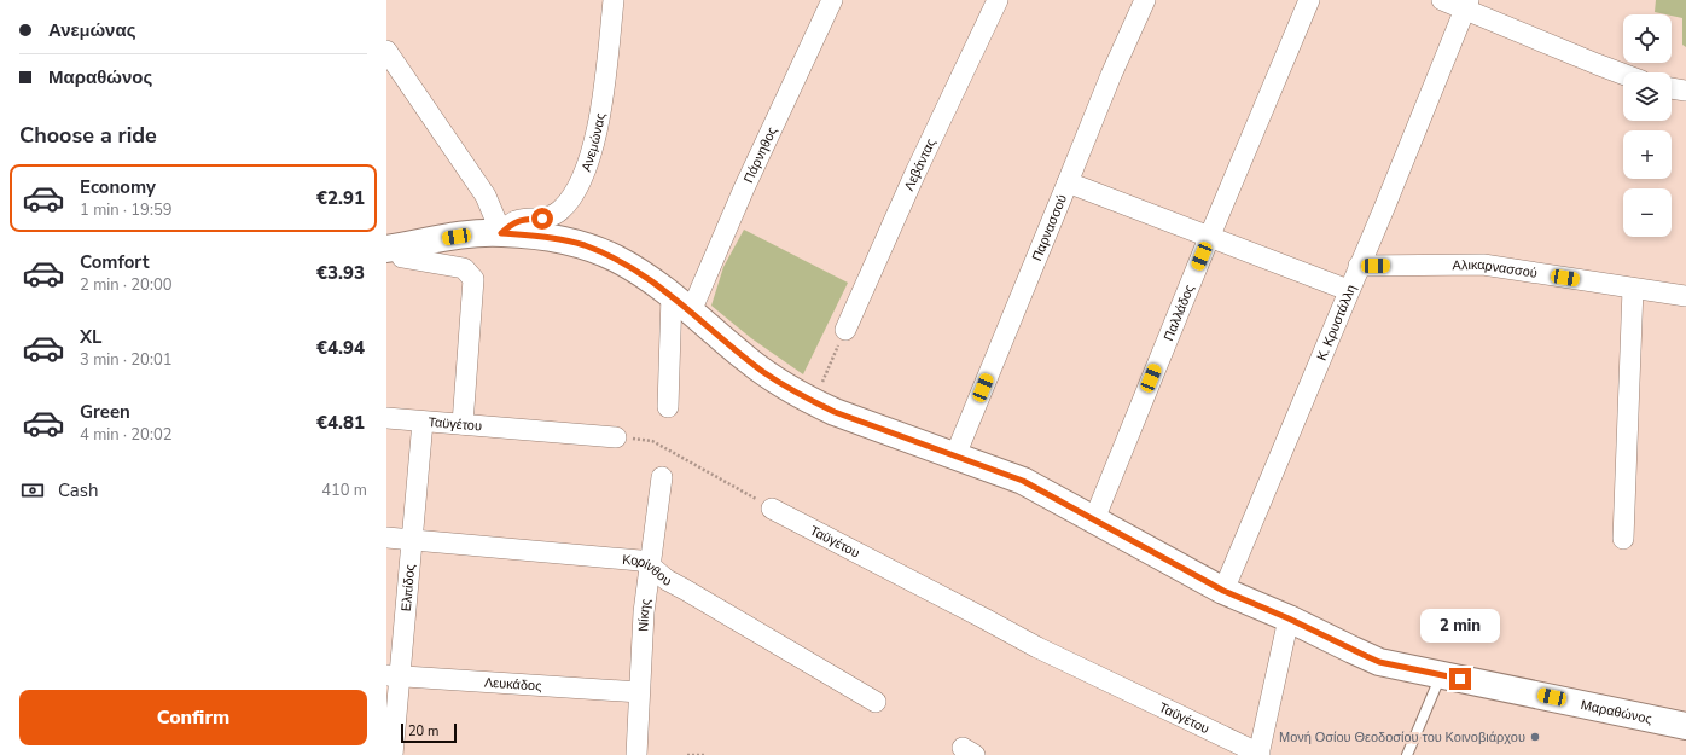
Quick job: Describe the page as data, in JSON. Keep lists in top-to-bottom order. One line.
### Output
{"streets":{"main road":["Μαραθώνος"],"street":["Ανεμώνας","Πάρνηθος","Λεβάντας","Παρνασσού","Αλικαρνασσού","Παλλάδος","Κ. Κρυστάλλη","Ταϋγέτου","Κορίνθου","Ελπίδος","Νίκης","Λευκάδος"]},"crossings":[["Ανεμώνας","Μαραθώνος"],["Πάρνηθος","Μαραθώνος"],["Παρνασσού","Μαραθώνος"],["Αλικαρνασσού","Κ. Κρυστάλλη"],["Παλλάδος","Μαραθώνος"],["Κ. Κρυστάλλη","Μαραθώνος"],["Ταϋγέτου","Ελπίδος"],["Κορίνθου","Ελπίδος"],["Κορίνθου","Νίκης"],["Ελπίδος","Λευκάδος"],["Νίκης","Λευκάδος"]],"places":["Μονή Οσίου Θεοδοσίου του Κοινοβιάρχου"],"scale_bar":"20 m","page":{"banner":["Ανεμώνας","Μαραθώνος"],"map_buttons":["+","−"],"heading":"Choose a ride","list":[{"name":"Economy","note":"1 min · 19:59","value":"€2.91"},{"name":"Comfort","note":"2 min · 20:00","value":"€3.93"},{"name":"XL","note":"3 min · 20:01","value":"€4.94"},{"name":"Green","note":"4 min · 20:02","value":"€4.81"}],"pay":["Cash","410 m"],"bubble":"2 min","buttons":"Confirm","scale":"20 m"}}
